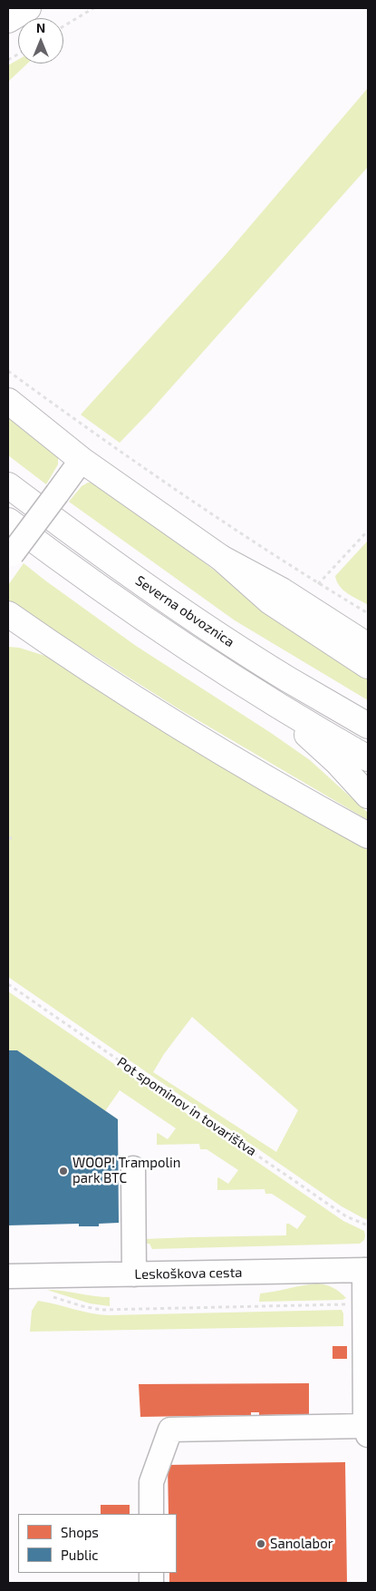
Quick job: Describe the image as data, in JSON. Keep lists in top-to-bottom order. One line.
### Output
{"streets":{"main road":["Severna obvoznica"],"street":["Leskoškova cesta"],"path":["Pot spominov in tovarištva"]},"places":["WOOP! Trampolin park BTC","Sanolabor"],"legend":["Shops","Public"],"north":"top"}
